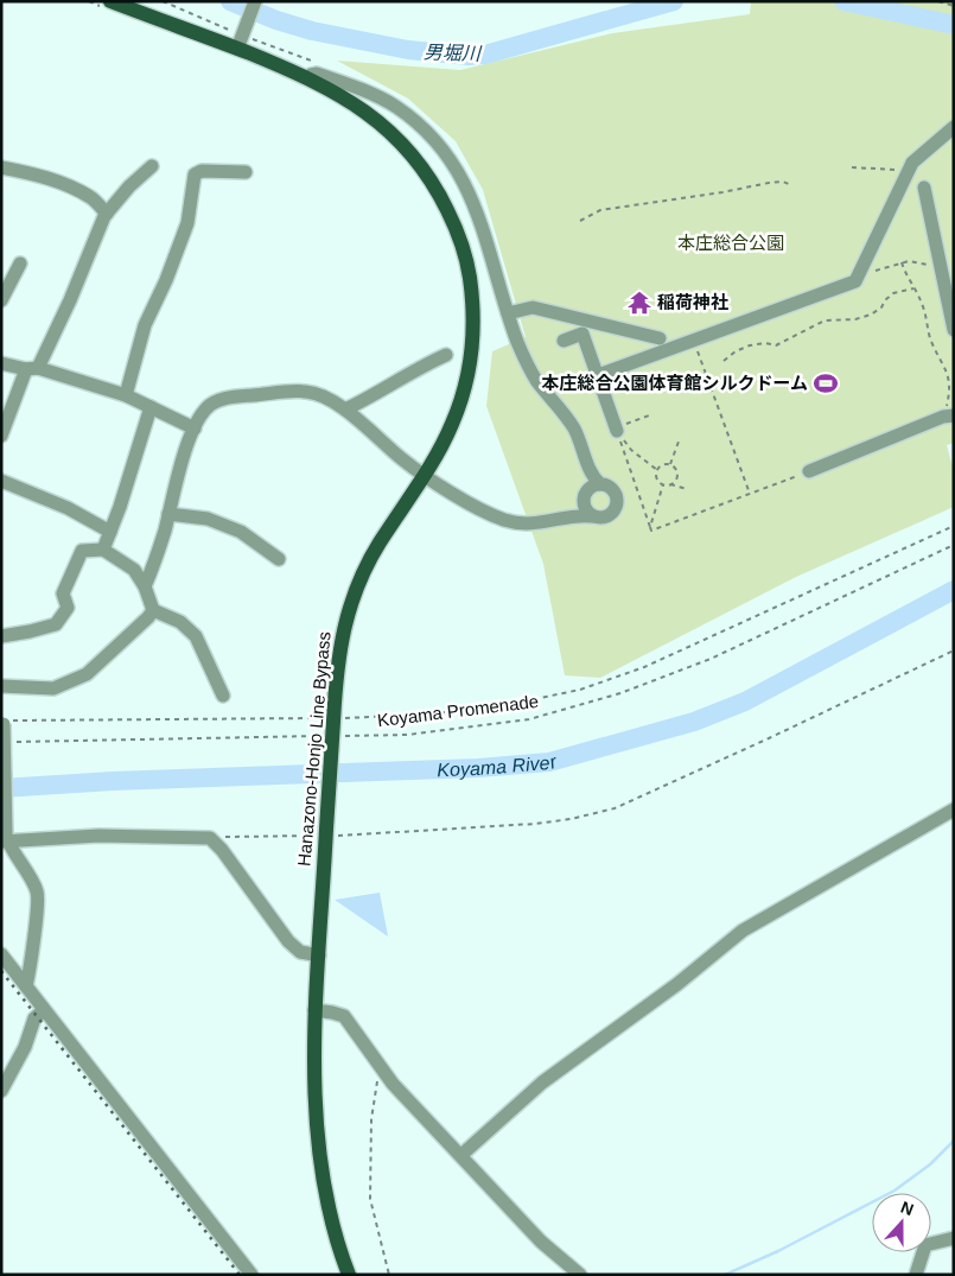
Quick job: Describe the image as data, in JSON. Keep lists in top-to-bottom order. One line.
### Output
{"streets":{"main road":["Hanazono-Honjo Line Bypass"],"path":["Koyama Promenade"]},"crossings":[["Koyama Promenade","Hanazono-Honjo Line Bypass"]],"water":["男堀川","Koyama River"],"parks":["本庄総合公園"],"places":{"temple":["稲荷神社"],"sports":["本庄総合公園体育館シルクドーム"]},"north":"top"}
